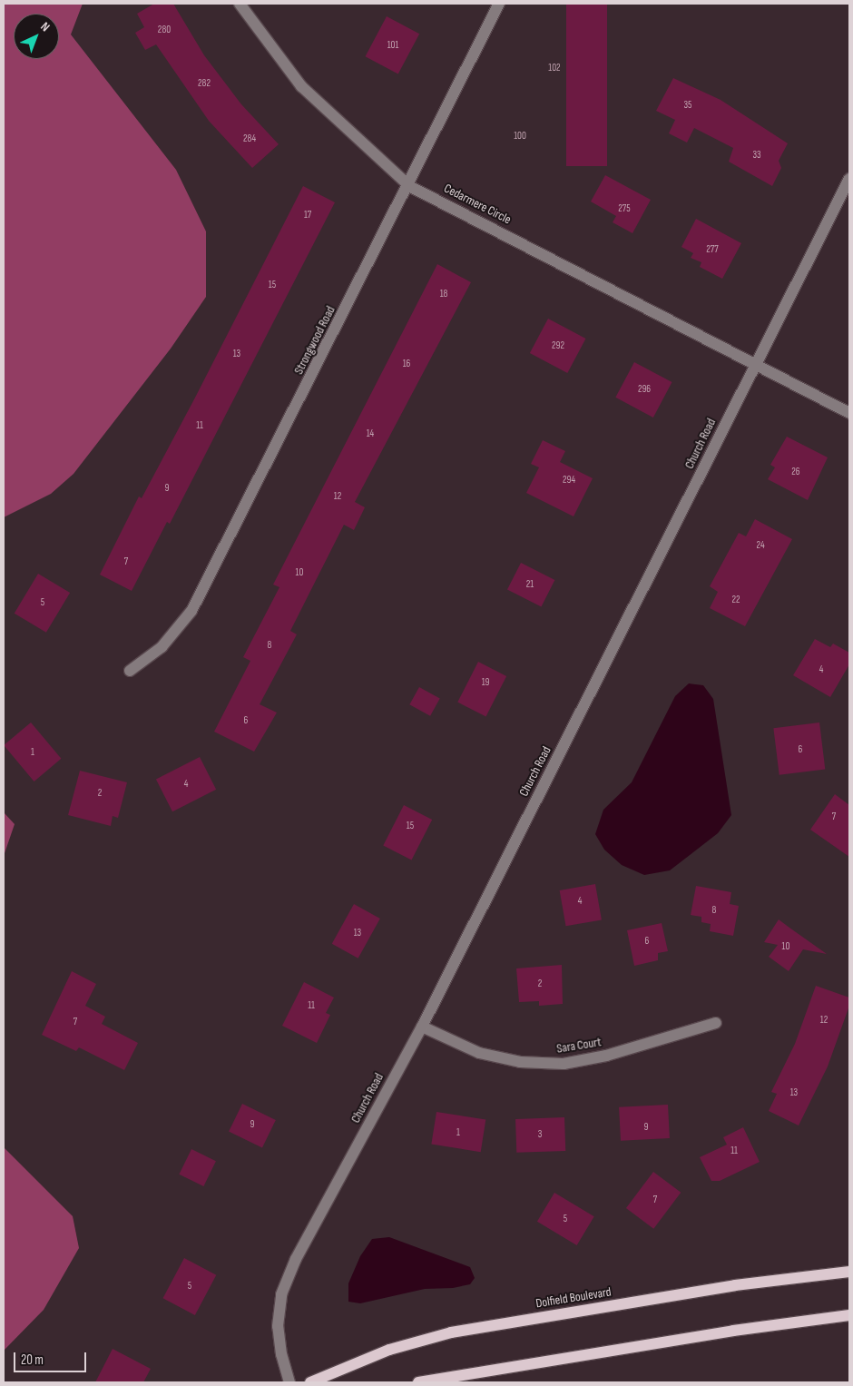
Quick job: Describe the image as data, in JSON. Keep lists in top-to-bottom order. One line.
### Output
{"streets":{"main road":["Dolfield Boulevard"],"street":["Cedarmere Circle","Strongwood Road","Church Road","Sara Court"]},"crossings":[["Cedarmere Circle","Strongwood Road"],["Cedarmere Circle","Church Road"],["Church Road","Sara Court"]],"house_numbers":["280","101","102","282","35","100","284","33","275","17","277","15","18","292","13","16","296","11","14","26","294","9","12","24","7","10","21","22","5","8","4","19","6","6","1","4","2","7","15","4","8","13","6","10","2","11","12","7","13","9","9","1","3","11","7","5","5"],"scale_bar":"20 m","north":"top right"}
